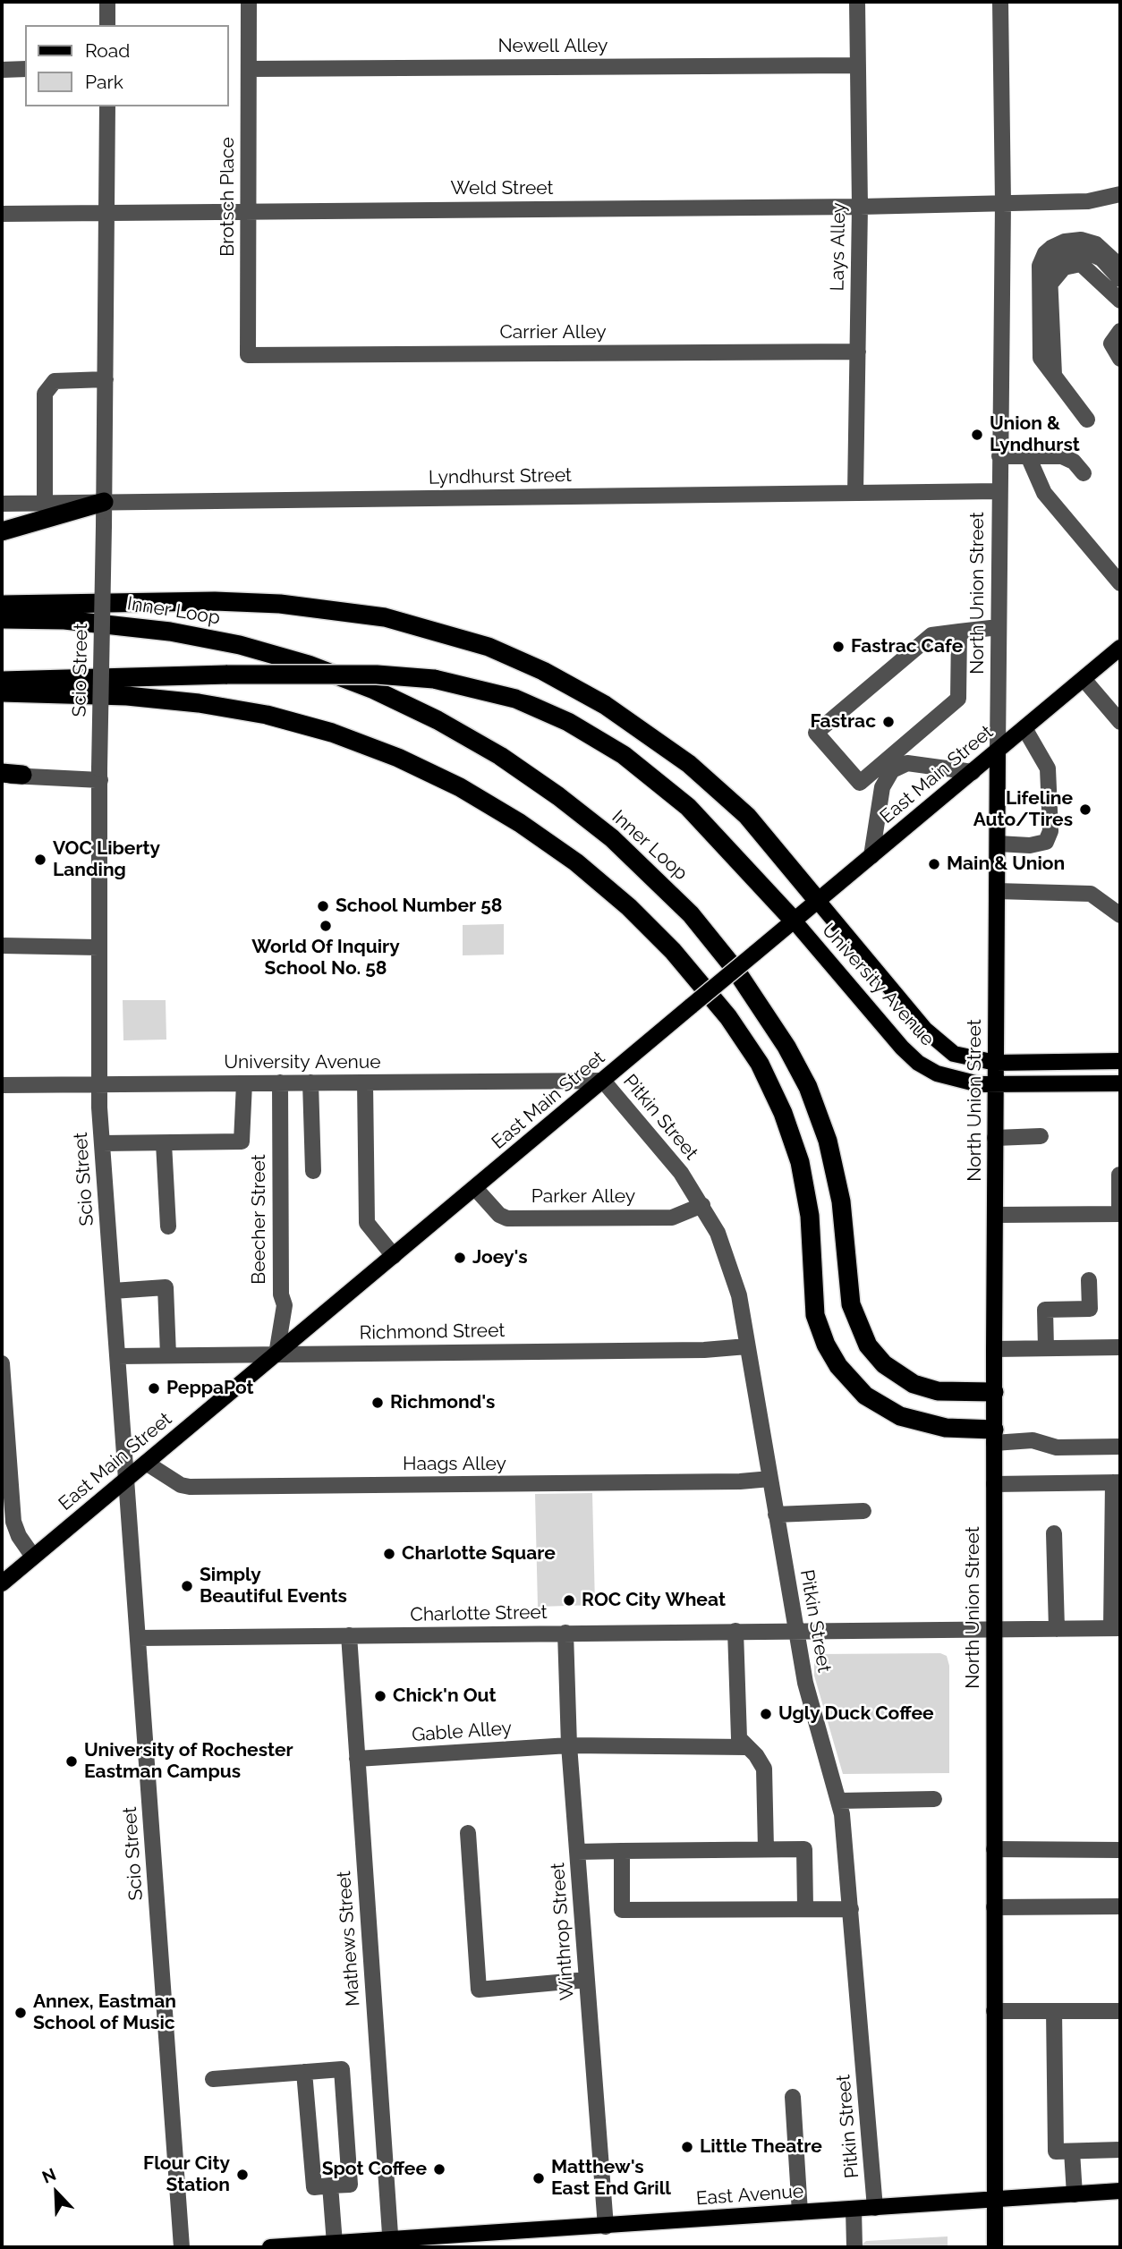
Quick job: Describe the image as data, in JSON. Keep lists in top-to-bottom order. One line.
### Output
{"streets":{"highway":["Inner Loop"],"main road":["North Union Street","East Main Street","University Avenue","East Avenue"],"street":["Newell Alley","Weld Street","Brotsch Place","Lays Alley","Carrier Alley","Lyndhurst Street","Scio Street","Pitkin Street","Parker Alley","Beecher Street","Richmond Street","Haags Alley","Charlotte Street","Gable Alley","Winthrop Street","Mathews Street"]},"crossings":[["Newell Alley","Brotsch Place"],["Newell Alley","Lays Alley"],["Weld Street","Brotsch Place"],["Weld Street","Lays Alley"],["Weld Street","North Union Street"],["Weld Street","Scio Street"],["Brotsch Place","Carrier Alley"],["Lays Alley","Carrier Alley"],["Lays Alley","Lyndhurst Street"],["Lyndhurst Street","North Union Street"],["Lyndhurst Street","Scio Street"],["North Union Street","Inner Loop"],["North Union Street","East Main Street"],["North Union Street","University Avenue"],["North Union Street","Charlotte Street"],["North Union Street","East Avenue"],["Scio Street","East Main Street"],["Scio Street","University Avenue"],["Scio Street","Richmond Street"],["Scio Street","Charlotte Street"],["East Main Street","University Avenue"],["East Main Street","Pitkin Street"],["East Main Street","Parker Alley"],["East Main Street","Beecher Street"],["East Main Street","Richmond Street"],["East Main Street","Haags Alley"],["University Avenue","Pitkin Street"],["University Avenue","Beecher Street"],["Pitkin Street","Parker Alley"],["Pitkin Street","Richmond Street"],["Pitkin Street","Haags Alley"],["Pitkin Street","Charlotte Street"],["Pitkin Street","East Avenue"],["Beecher Street","Richmond Street"],["Charlotte Street","Winthrop Street"],["Charlotte Street","Mathews Street"],["Gable Alley","Winthrop Street"],["Gable Alley","Mathews Street"],["Winthrop Street","East Avenue"],["Mathews Street","East Avenue"]],"places":["Union & Lyndhurst","Fastrac Cafe","Fastrac","Lifeline Auto/Tires","VOC Liberty Landing","Main & Union","School Number 58","World Of Inquiry School No. 58","Joey's","PeppaPot","Richmond's","Charlotte Square","Simply Beautiful Events","ROC City Wheat","Chick'n Out","Ugly Duck Coffee","University of Rochester Eastman Campus","Annex, Eastman School of Music","Little Theatre","Spot Coffee","Flour City Station","Matthew's East End Grill"],"legend":["Road","Park"],"north":"top left"}
